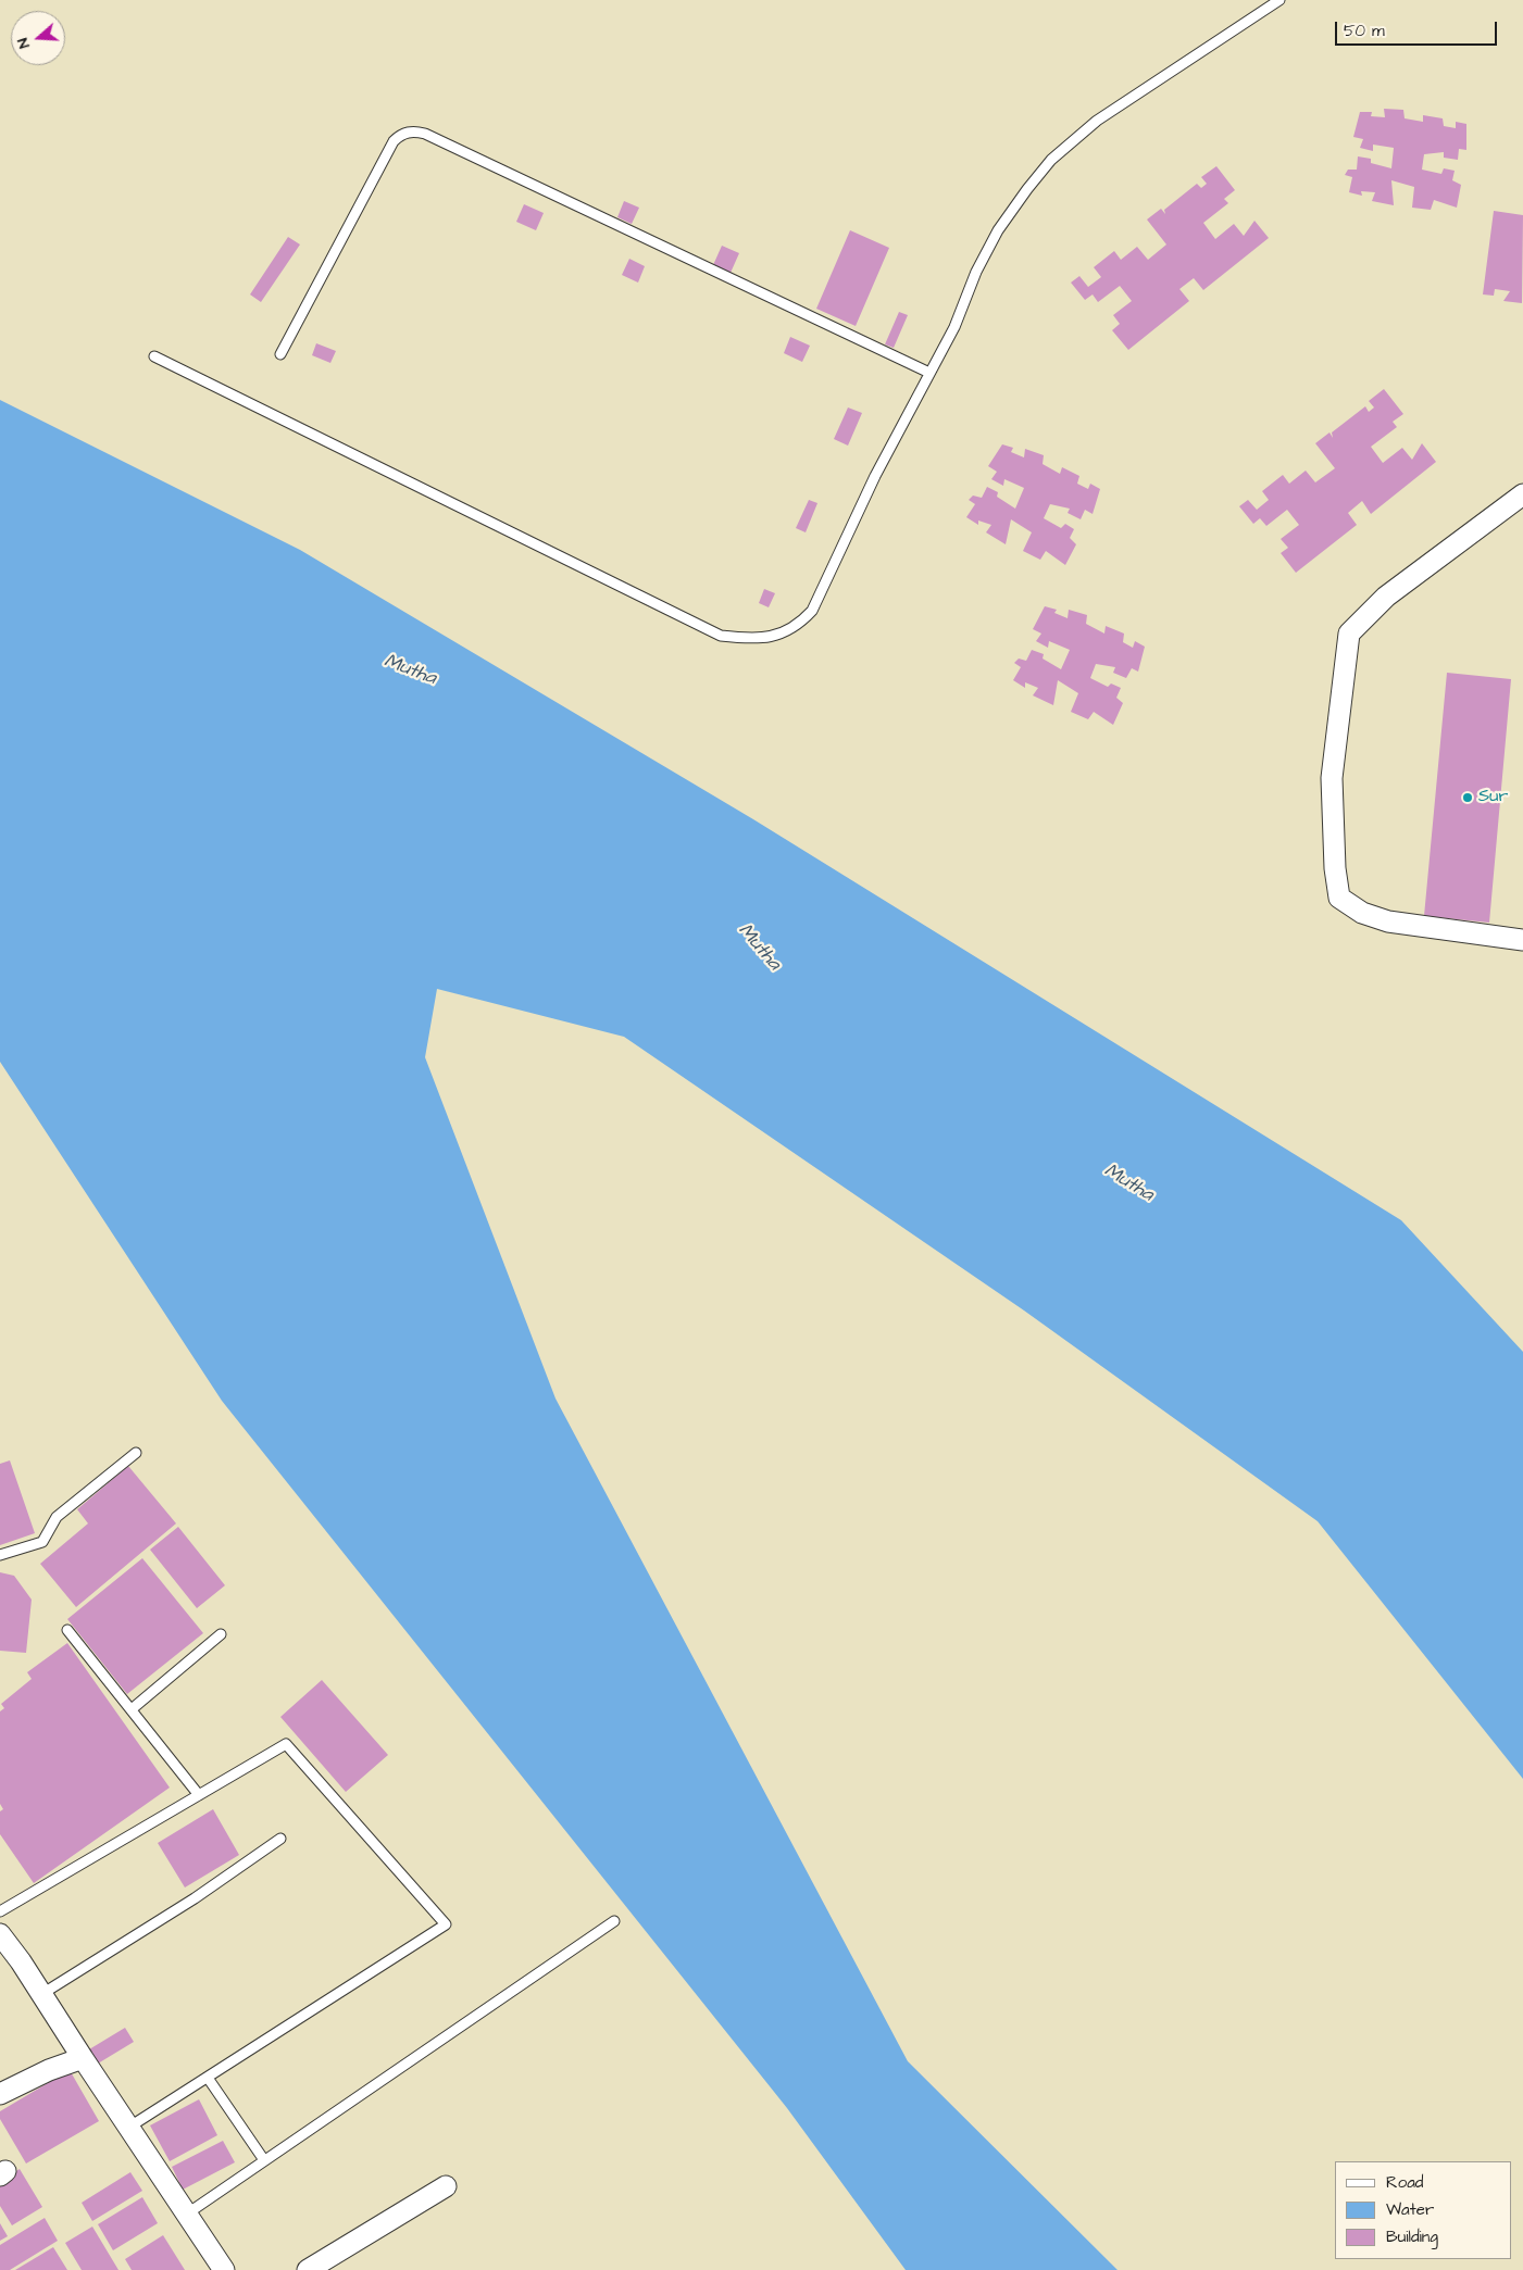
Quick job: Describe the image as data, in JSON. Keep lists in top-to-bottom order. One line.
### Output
{"water":["Mutha"],"places":["Sur"],"legend":["Road","Water","Building"],"scale_bar":"50 m","north":"left"}
